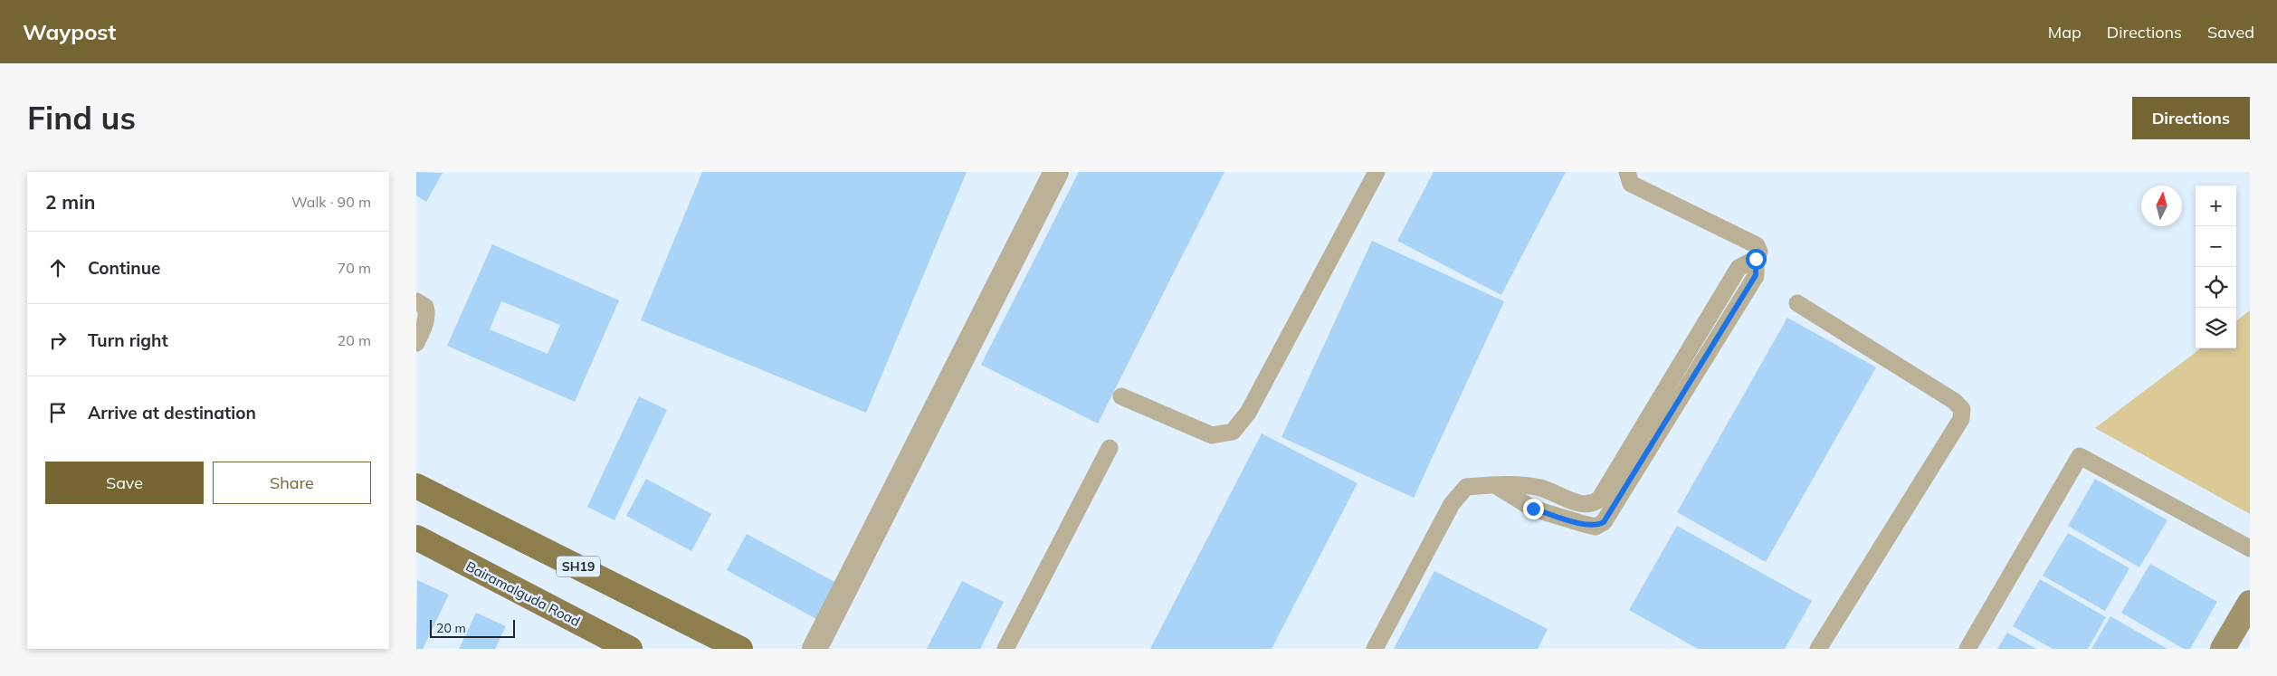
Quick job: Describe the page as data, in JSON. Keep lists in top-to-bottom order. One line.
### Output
{"streets":{"main road":["SH19","Bairamalguda Road"]},"scale_bar":"20 m","north":"top","page":{"header":"Waypost","nav":["Map","Directions","Saved"],"buttons":["Directions",["Save","Share"]],"title":"Find us","heading":["2 min","Walk · 90 m"],"map_buttons":["+","−"],"list":[["Continue","70 m"],["Turn right","20 m"],"Arrive at destination"],"scale":"20 m"}}
